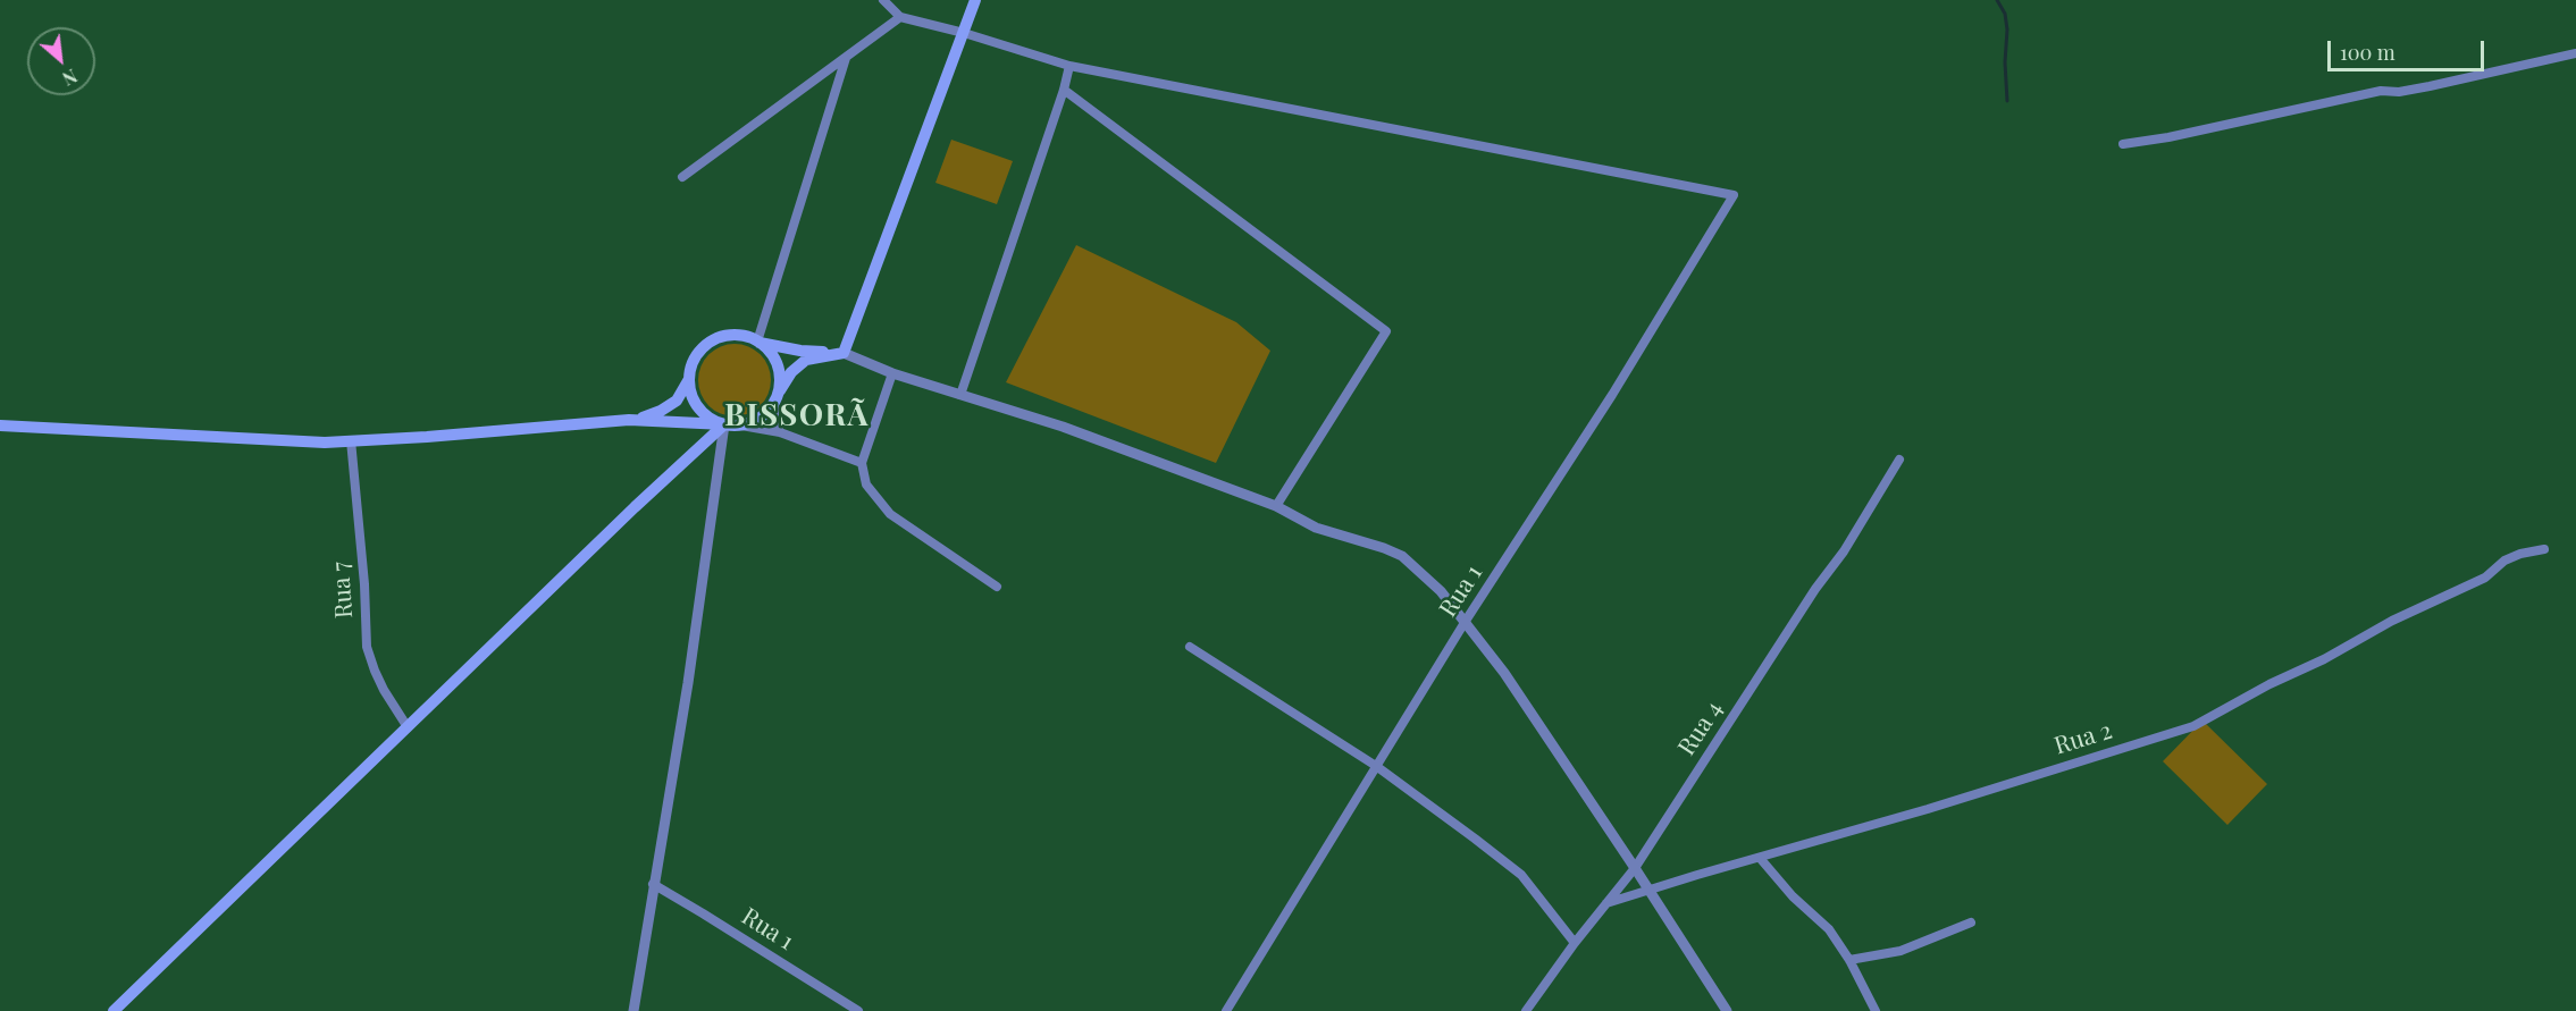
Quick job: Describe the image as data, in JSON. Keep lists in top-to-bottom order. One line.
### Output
{"streets":{"street":["Rua 7","Rua 1","Rua 4","Rua 2"]},"crossings":[["Rua 4","Rua 2"]],"districts":["BISSORÃ"],"scale_bar":"100 m","north":"bottom right"}
